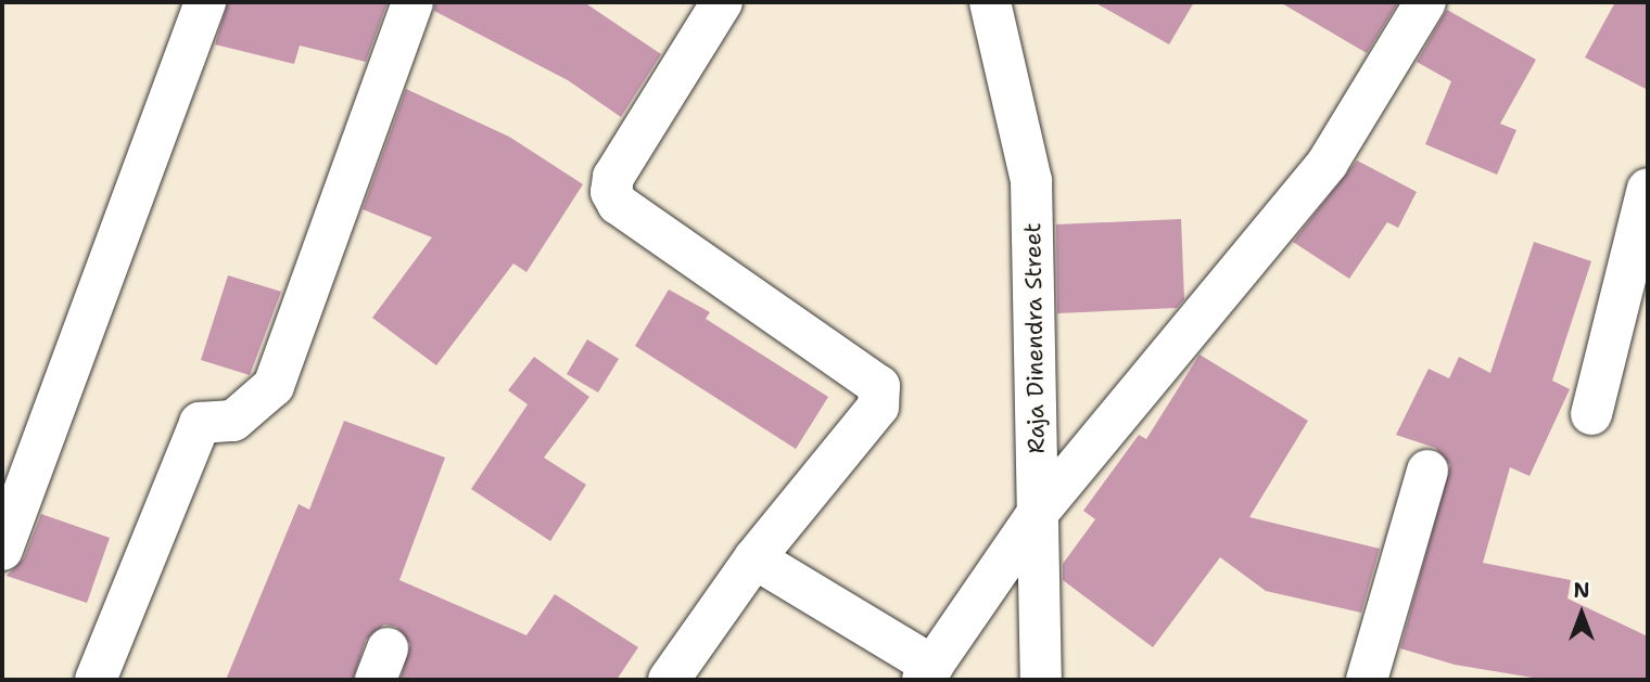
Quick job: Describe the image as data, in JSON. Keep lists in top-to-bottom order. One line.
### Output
{"streets":{"street":["Raja Dinendra Street"]},"north":"top"}
